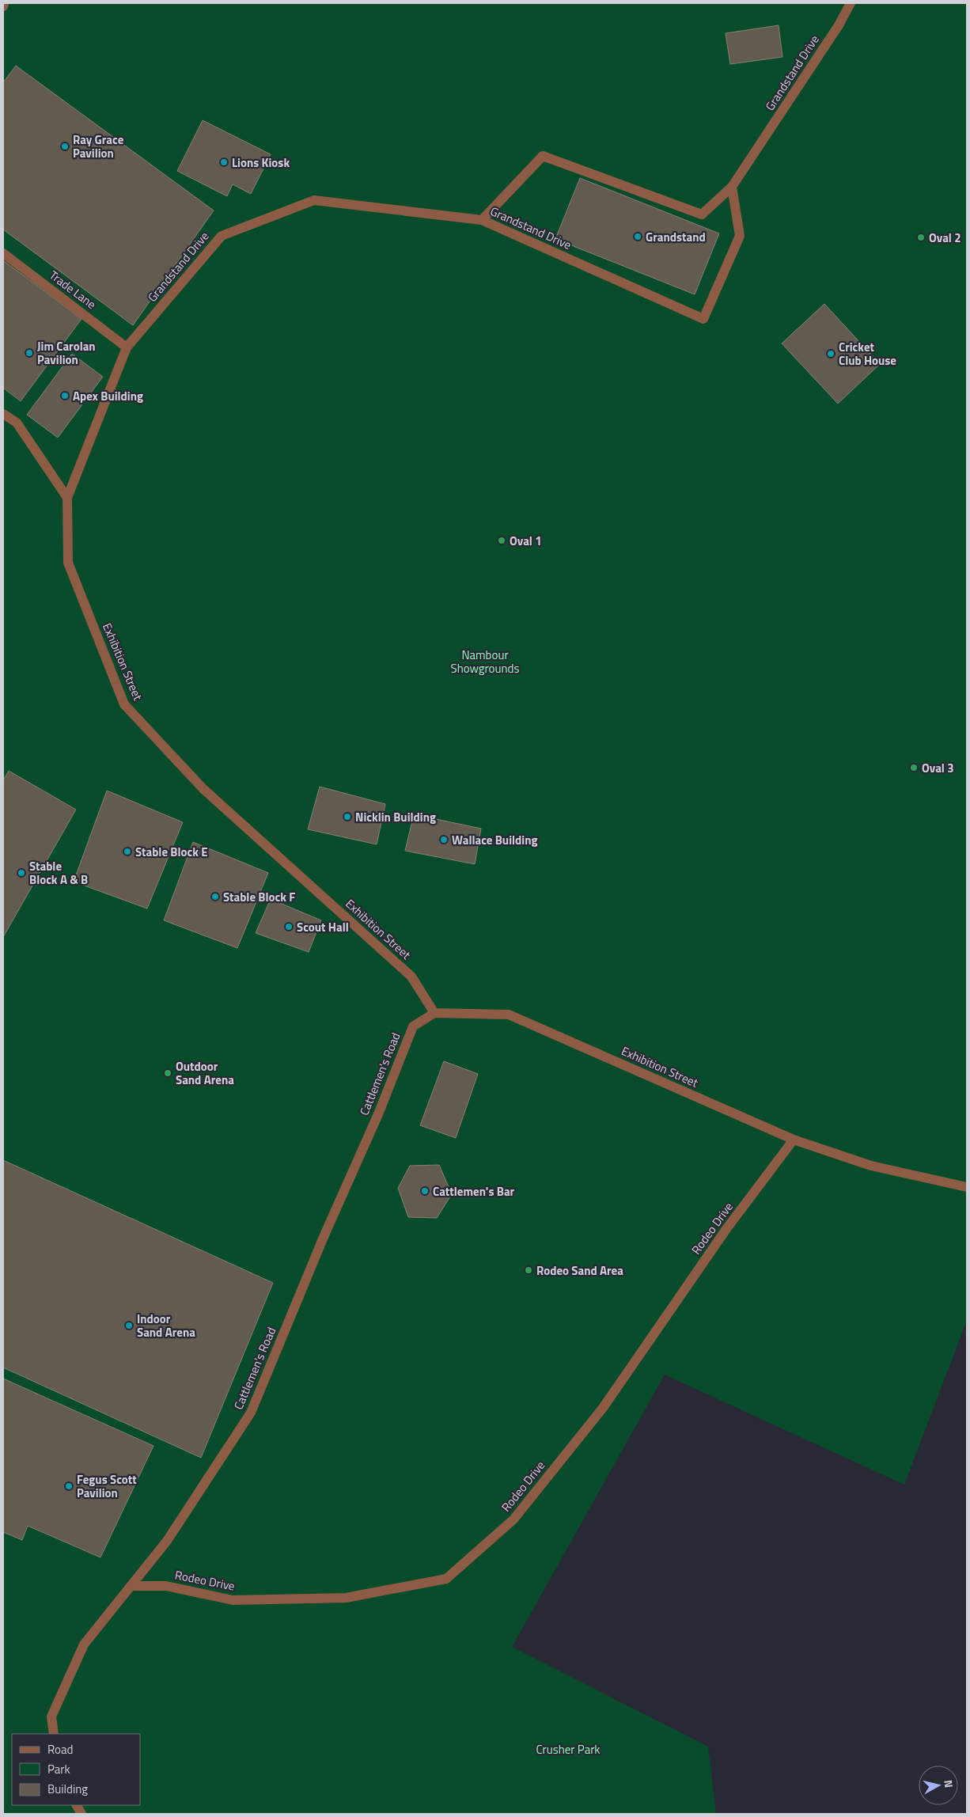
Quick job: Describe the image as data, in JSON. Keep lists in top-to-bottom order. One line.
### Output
{"streets":{"street":["Grandstand Drive","Trade Lane","Exhibition Street","Cattlemen's Road","Rodeo Drive"]},"crossings":[["Grandstand Drive","Trade Lane"],["Grandstand Drive","Exhibition Street"],["Exhibition Street","Cattlemen's Road"],["Exhibition Street","Rodeo Drive"],["Cattlemen's Road","Rodeo Drive"]],"parks":["Nambour Showgrounds","Crusher Park"],"places":["Ray Grace Pavilion","Lions Kiosk","Grandstand","Oval 2","Jim Carolan Pavilion","Cricket Club House","Apex Building","Oval 1","Oval 3","Nicklin Building","Wallace Building","Stable Block E","Stable Block A & B","Stable Block F","Scout Hall","Outdoor Sand Arena","Cattlemen's Bar","Rodeo Sand Area","Indoor Sand Arena","Fegus Scott Pavilion"],"legend":["Road","Park","Building"],"north":"right"}
